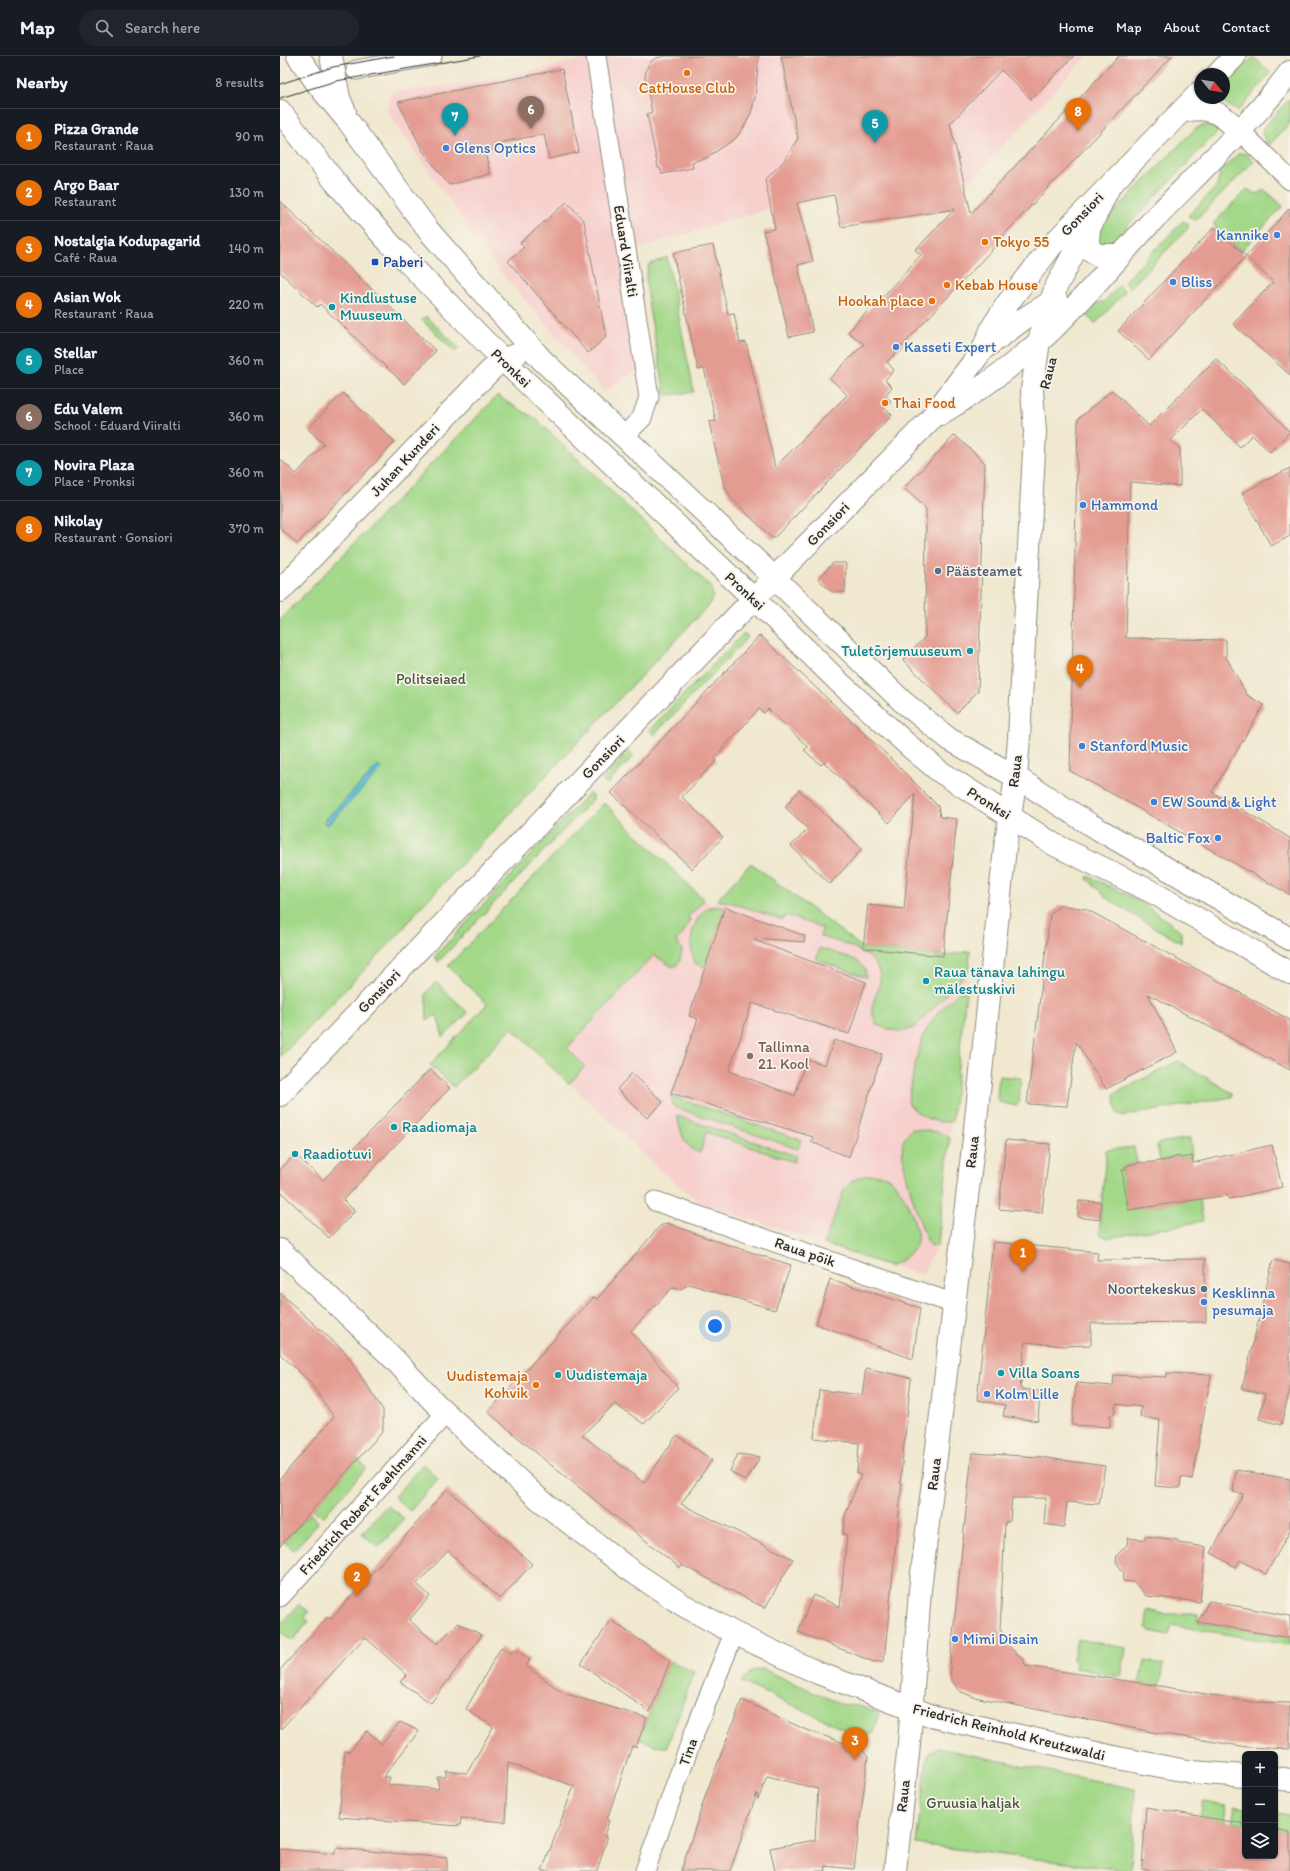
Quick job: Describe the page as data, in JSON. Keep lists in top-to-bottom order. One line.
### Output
{"streets":{"main road":["Gonsiori","Pronksi","Raua","Juhan Kunderi","Friedrich Reinhold Kreutzwaldi"],"street":["Eduard Viiralti","Raua põik","Friedrich Robert Faehlmanni","Tina"]},"crossings":[["Gonsiori","Pronksi"],["Gonsiori","Raua"],["Eduard Viiralti","Pronksi"],["Pronksi","Raua"],["Pronksi","Juhan Kunderi"],["Raua","Raua põik"],["Raua","Friedrich Reinhold Kreutzwaldi"],["Friedrich Robert Faehlmanni","Friedrich Reinhold Kreutzwaldi"],["Friedrich Reinhold Kreutzwaldi","Tina"]],"parks":["Politseiaed","Gruusia haljak"],"places":{"other":["CatHouse Club","Glens Optics","Kannike","Tokyo 55","Bliss","Kebab House","Hookah place","Kindlustuse Muuseum","Kasseti Expert","Thai Food","Hammond","Päästeamet","Tuletõrjemuuseum","Stanford Music","EW Sound & Light","Baltic Fox","Raua tänava lahingu mälestuskivi","Tallinna 21. Kool","Raadiomaja","Raadiotuvi","Noortekeskus","Kesklinna pesumaja","Villa Soans","Uudistemaja","Uudistemaja Kohvik","Kolm Lille","Mimi Disain"],"transit":["Paberi"]},"north":"bottom right","page":{"header":"Map","search":"Search here","nav":["Home","Map","About","Contact"],"heading":["Nearby","8 results"],"pins":["6","8","7","5","4","1","2","3"],"list":[{"mark":"1","name":"Pizza Grande","note":"Restaurant · Raua","value":"90 m"},{"mark":"2","name":"Argo Baar","note":"Restaurant","value":"130 m"},{"mark":"3","name":"Nostalgia Kodupagarid","note":"Café · Raua","value":"140 m"},{"mark":"4","name":"Asian Wok","note":"Restaurant · Raua","value":"220 m"},{"mark":"5","name":"Stellar","note":"Place","value":"360 m"},{"mark":"6","name":"Edu Valem","note":"School · Eduard Viiralti","value":"360 m"},{"mark":"7","name":"Novira Plaza","note":"Place · Pronksi","value":"360 m"},{"mark":"8","name":"Nikolay","note":"Restaurant · Gonsiori","value":"370 m"}],"map_buttons":["+","−"]}}
